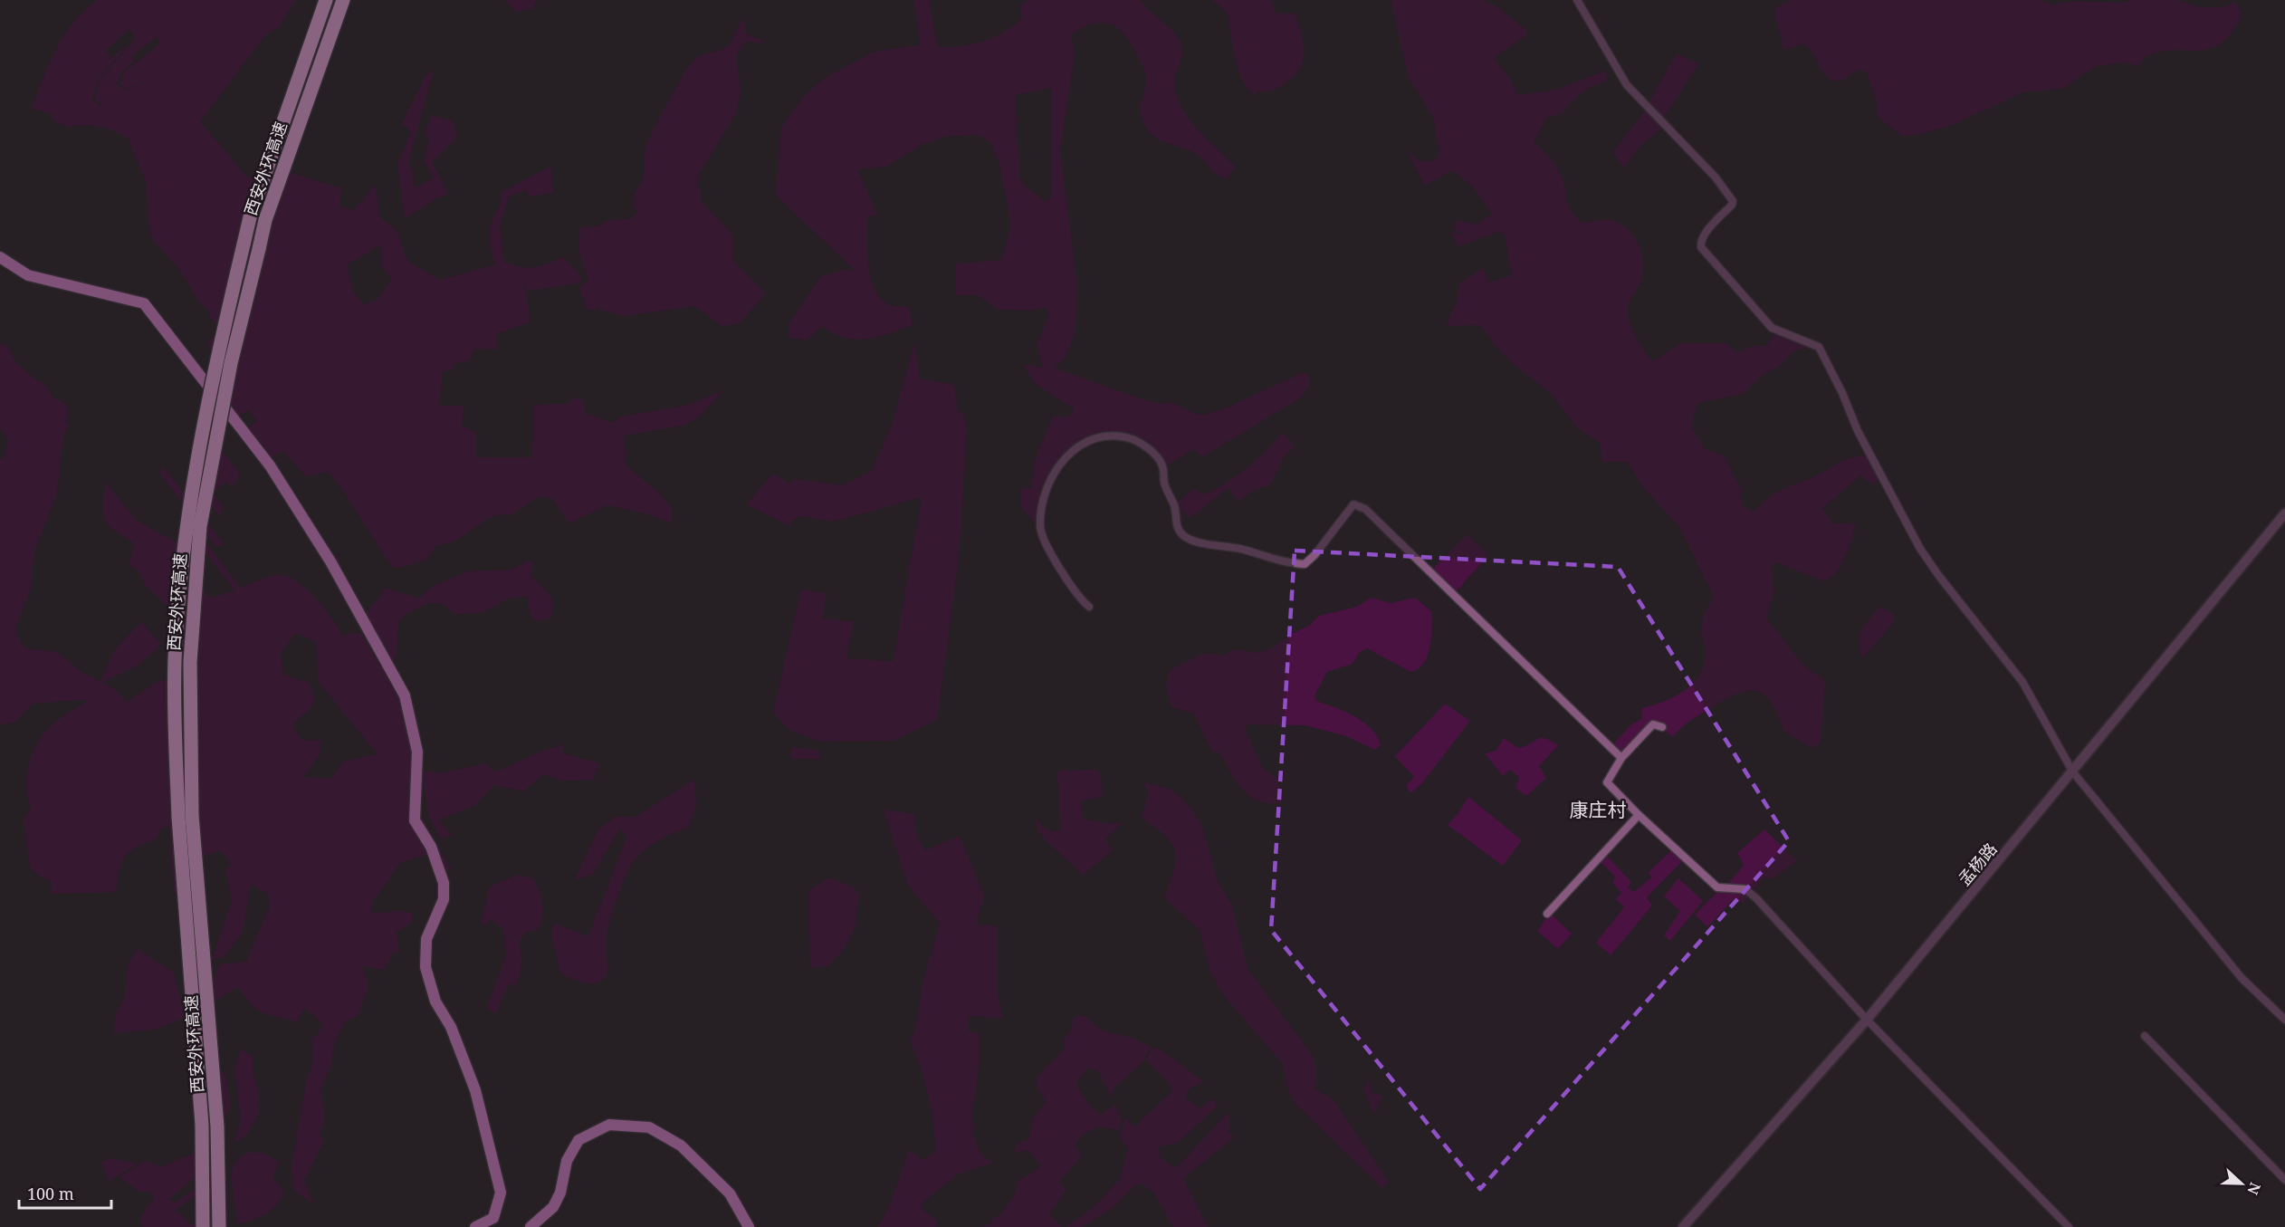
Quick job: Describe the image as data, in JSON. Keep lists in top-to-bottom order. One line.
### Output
{"streets":{"highway":["西安外环高速"],"street":["孟杨路"]},"districts":["康庄村"],"scale_bar":"100 m","north":"right"}
